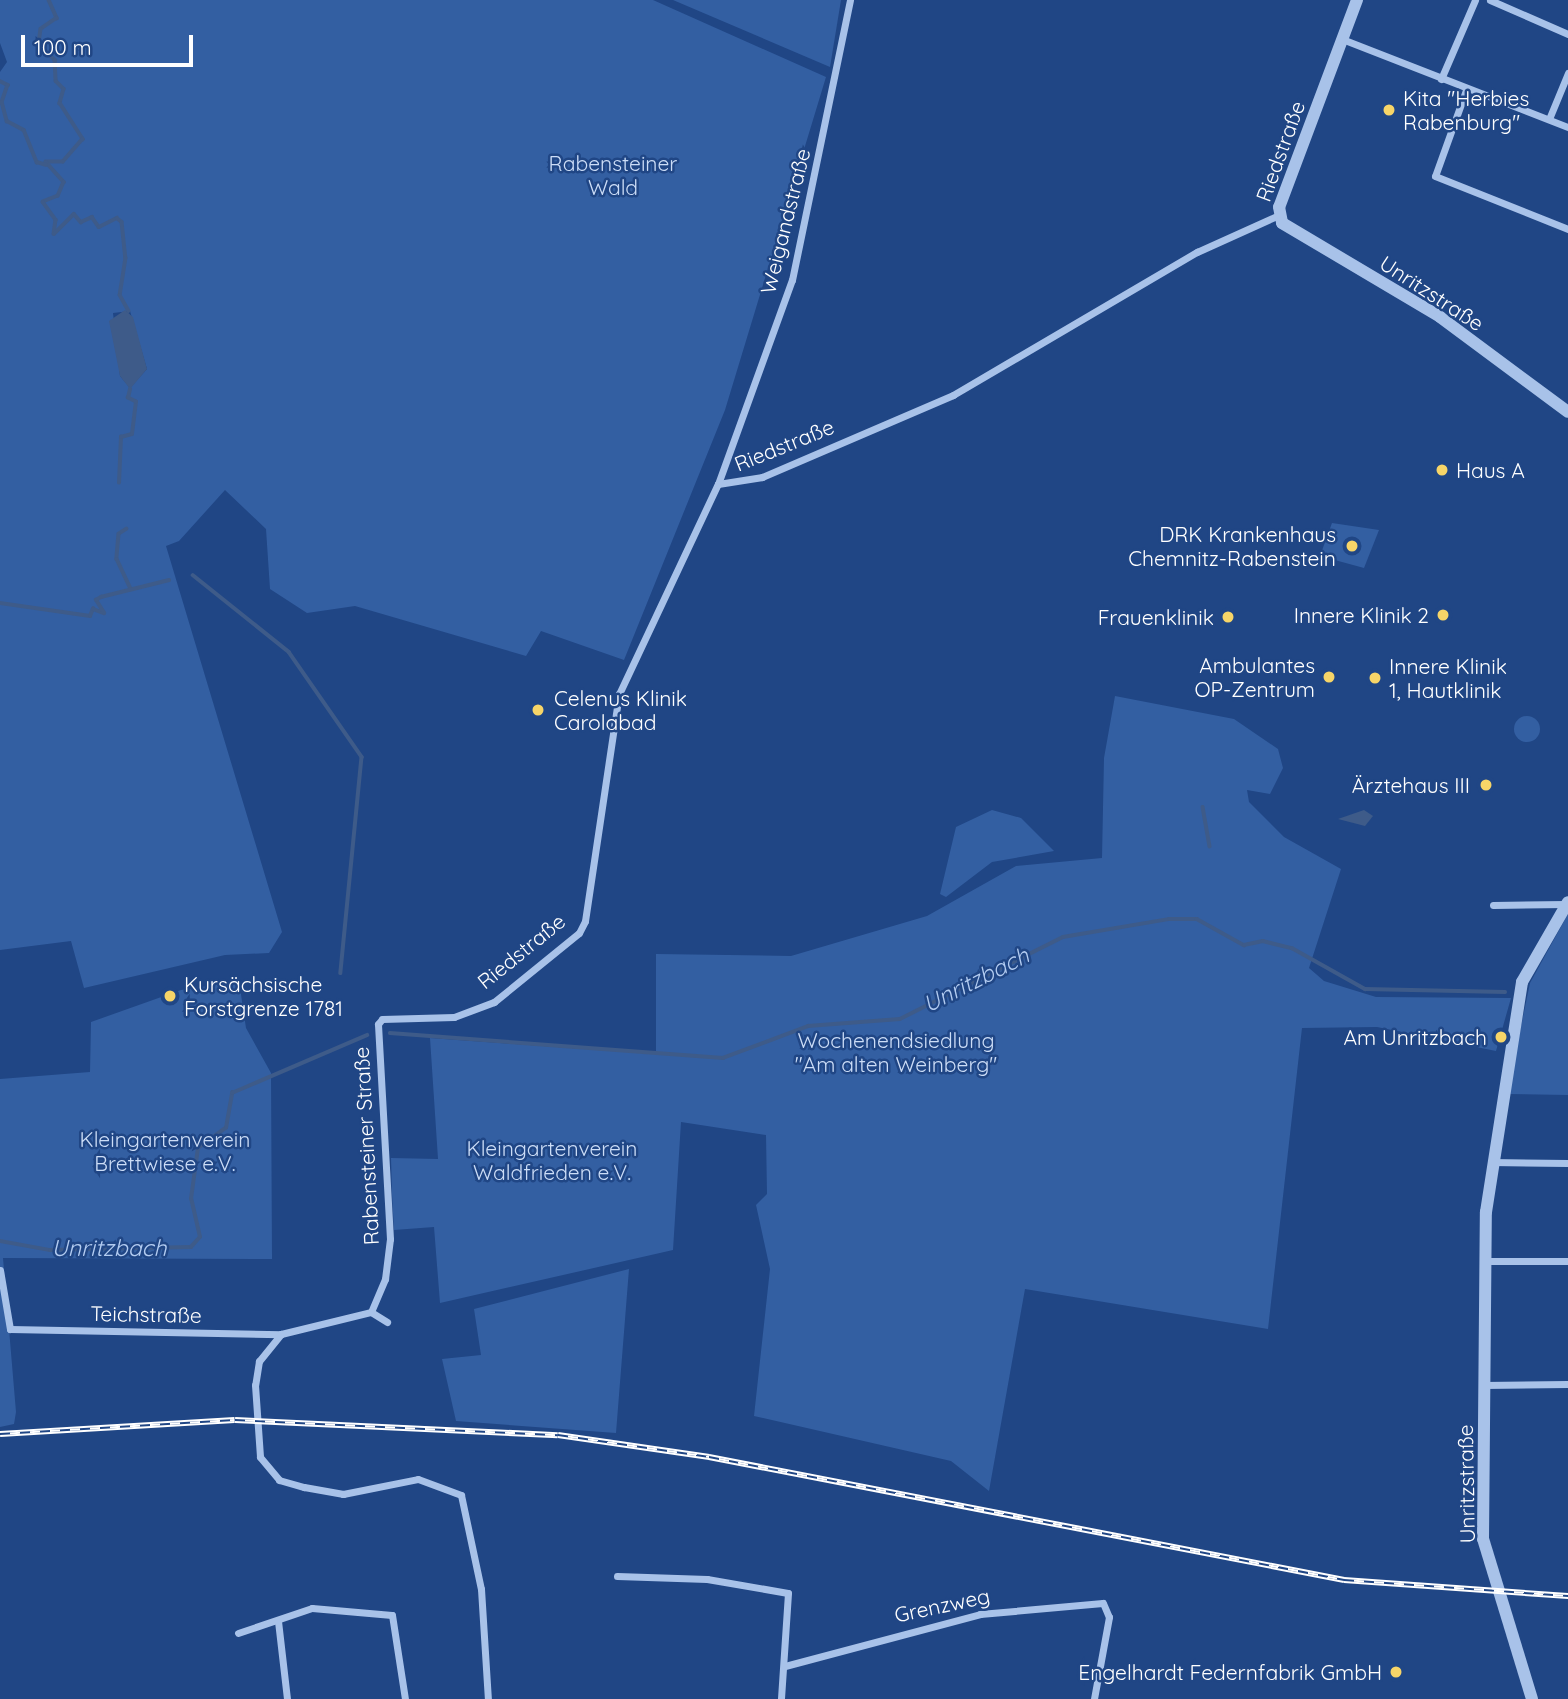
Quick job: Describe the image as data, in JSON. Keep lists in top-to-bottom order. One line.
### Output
{"streets":{"street":["Riedstraße","Weigandstraße","Unritzstraße","Rabensteiner Straße","Teichstraße","Grenzweg"]},"crossings":[["Riedstraße","Weigandstraße"],["Riedstraße","Unritzstraße"],["Riedstraße","Rabensteiner Straße"]],"water":["Unritzbach"],"parks":["Rabensteiner Wald","Wochenendsiedlung \"Am alten Weinberg\"","Kleingartenverein Brettwiese e.V.","Kleingartenverein Waldfrieden e.V."],"places":["Kita \"Herbies Rabenburg\"","Haus A","DRK Krankenhaus Chemnitz-Rabenstein","Innere Klinik 2","Frauenklinik","Ambulantes OP-Zentrum","Innere Klinik 1, Hautklinik","Celenus Klinik Carolabad","Ärztehaus III","Kursächsische Forstgrenze 1781","Am Unritzbach","Engelhardt Federnfabrik GmbH"],"scale_bar":"100 m"}
